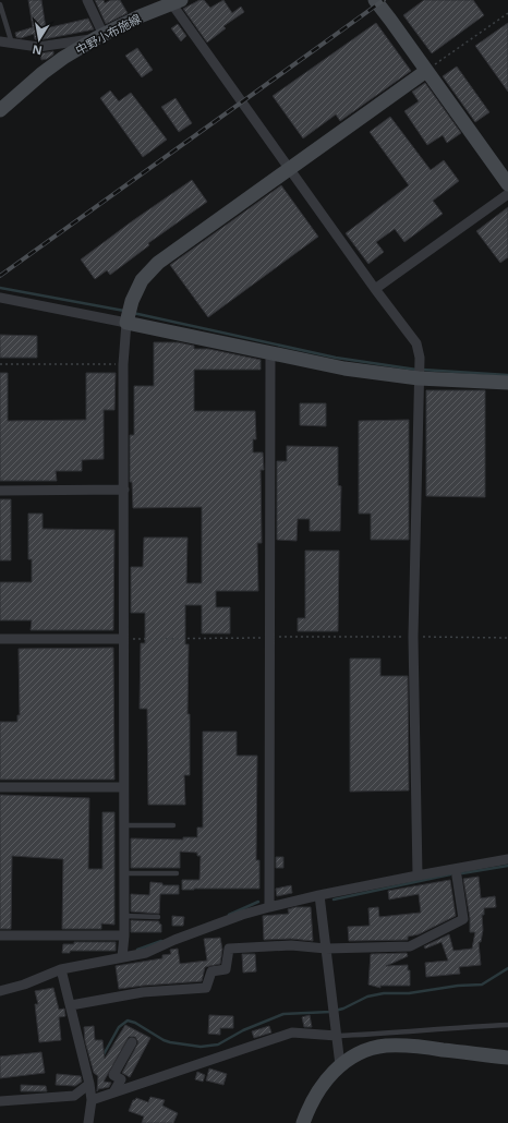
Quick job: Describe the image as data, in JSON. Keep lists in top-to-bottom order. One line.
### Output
{"streets":{"street":["中野小布施線"]},"north":"bottom"}
